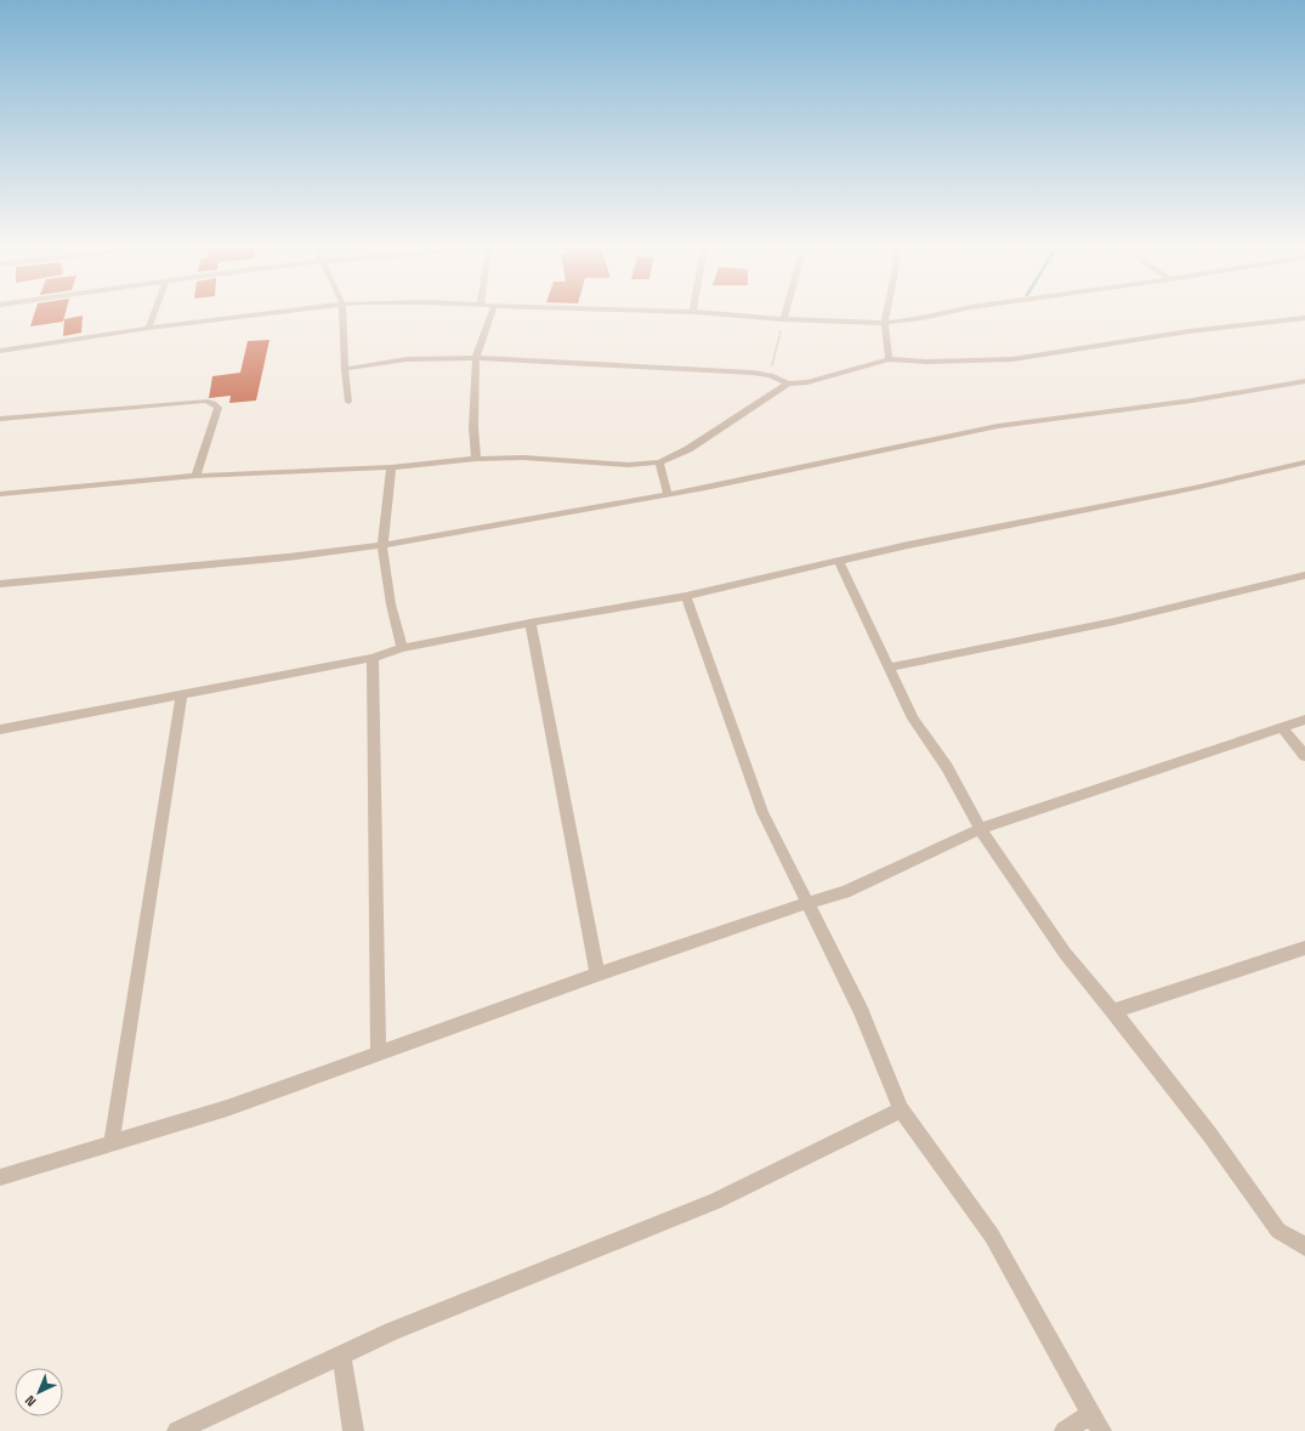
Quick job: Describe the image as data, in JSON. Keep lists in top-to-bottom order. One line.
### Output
{"north":"bottom left"}
